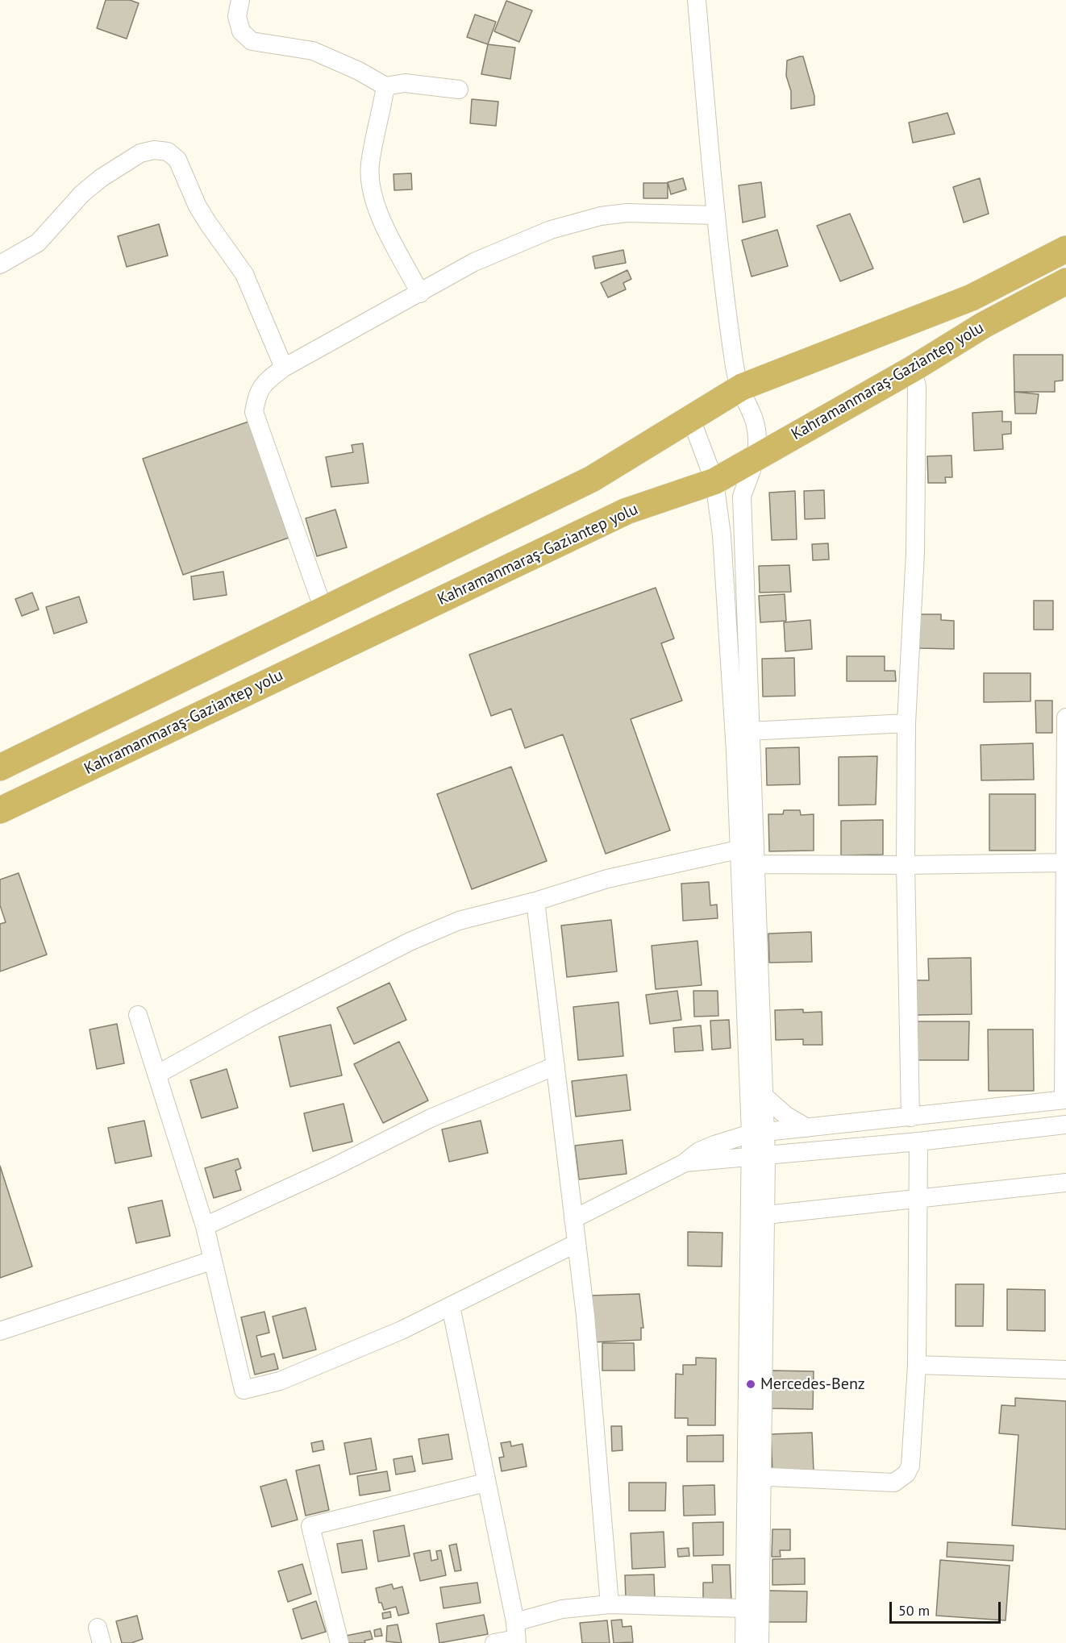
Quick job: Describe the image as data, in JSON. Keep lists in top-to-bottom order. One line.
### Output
{"streets":{"highway":["Kahramanmaraş-Gaziantep yolu"]},"places":["Mercedes-Benz"],"scale_bar":"50 m"}
